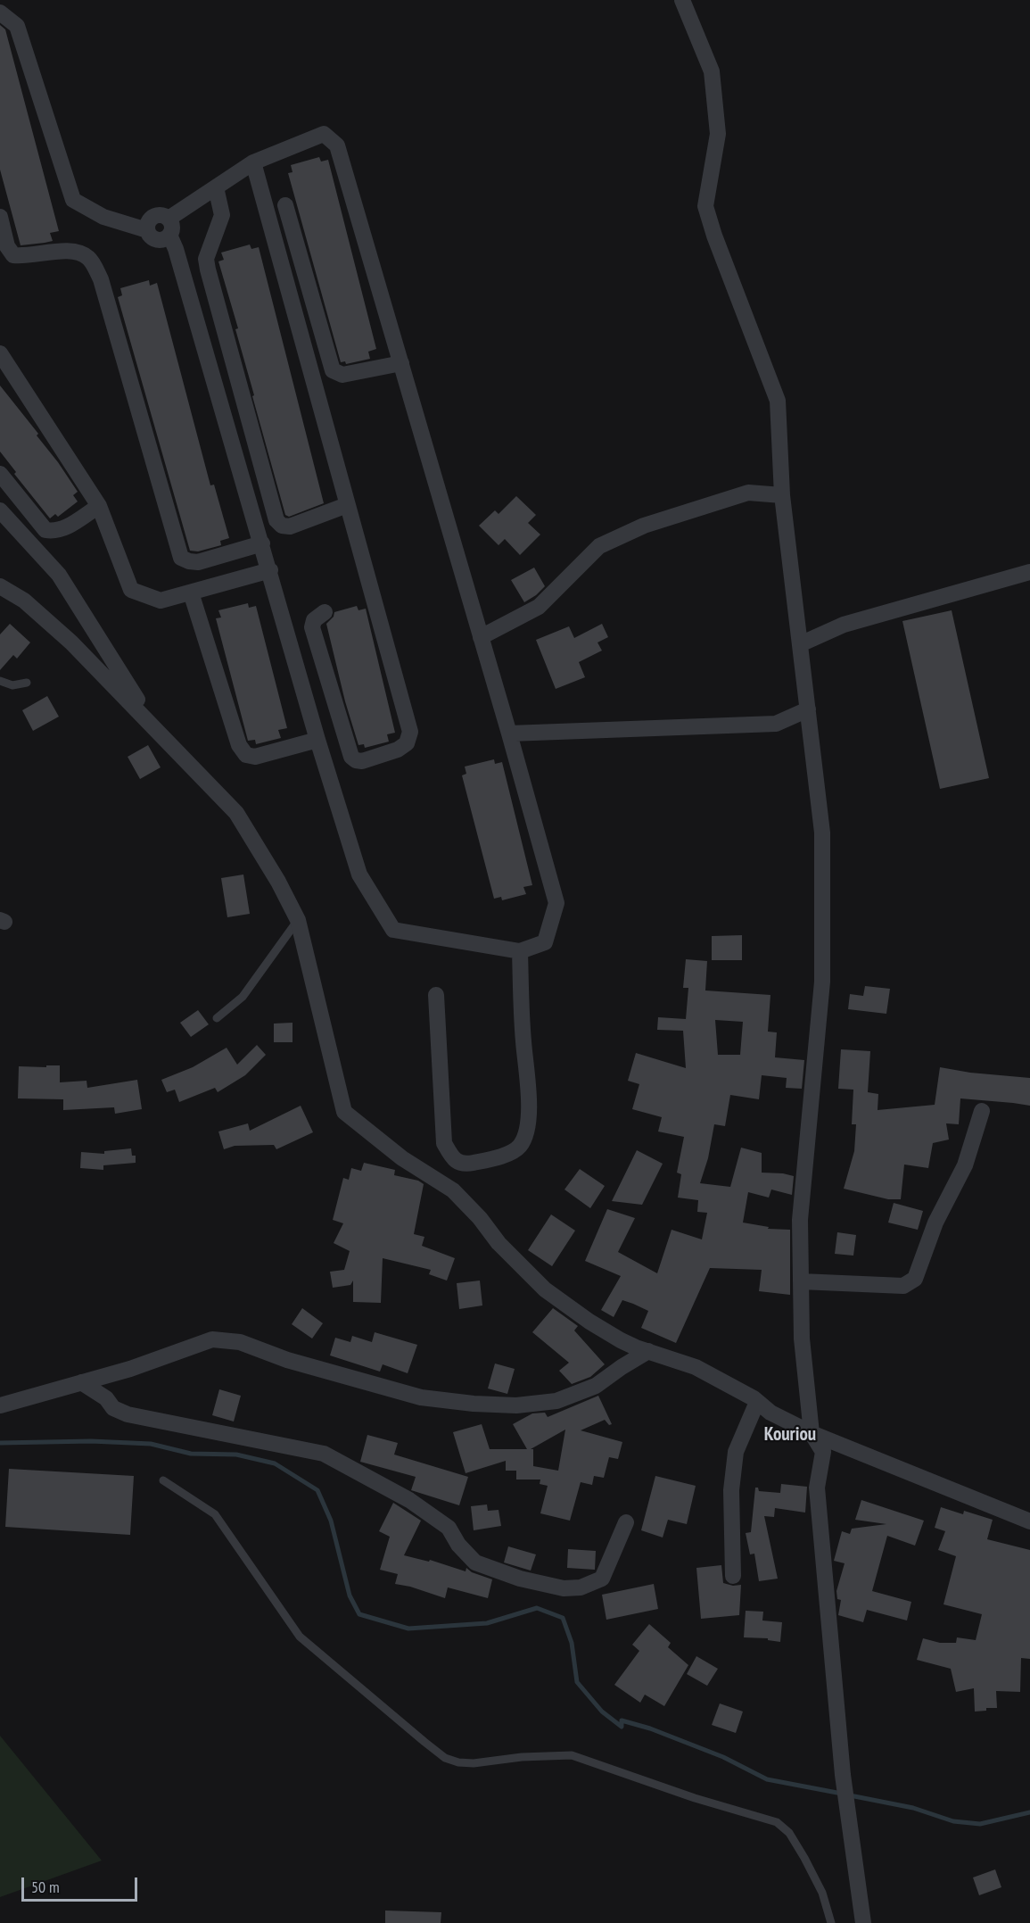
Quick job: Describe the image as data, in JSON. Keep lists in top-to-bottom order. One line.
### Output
{"districts":["Kouriou"],"scale_bar":"50 m"}
